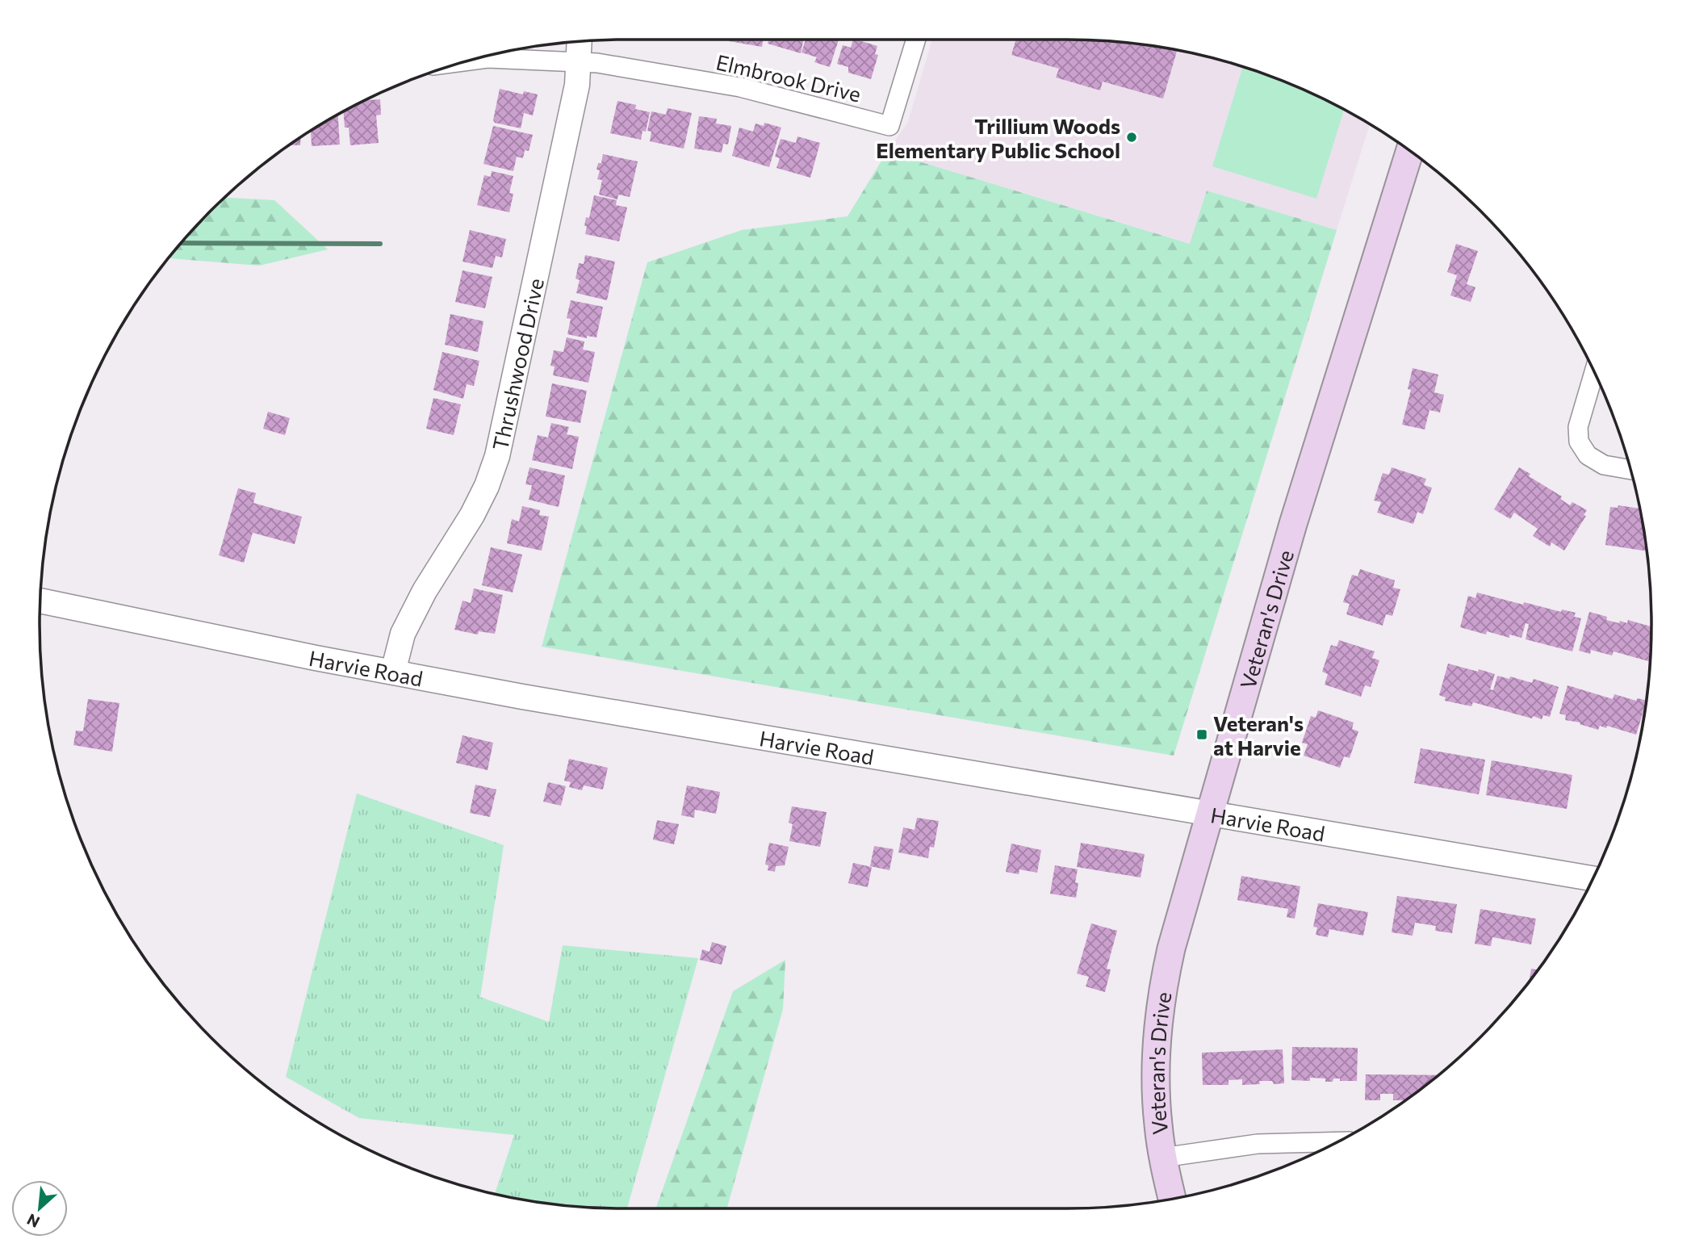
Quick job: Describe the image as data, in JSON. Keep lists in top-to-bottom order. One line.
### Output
{"streets":{"main road":["Veteran's Drive"],"street":["Elmbrook Drive","Thrushwood Drive","Harvie Road"]},"crossings":[["Elmbrook Drive","Thrushwood Drive"],["Thrushwood Drive","Harvie Road"],["Veteran's Drive","Harvie Road"]],"places":{"other":["Trillium Woods Elementary Public School"],"transit":["Veteran's at Harvie"]},"north":"bottom left"}
